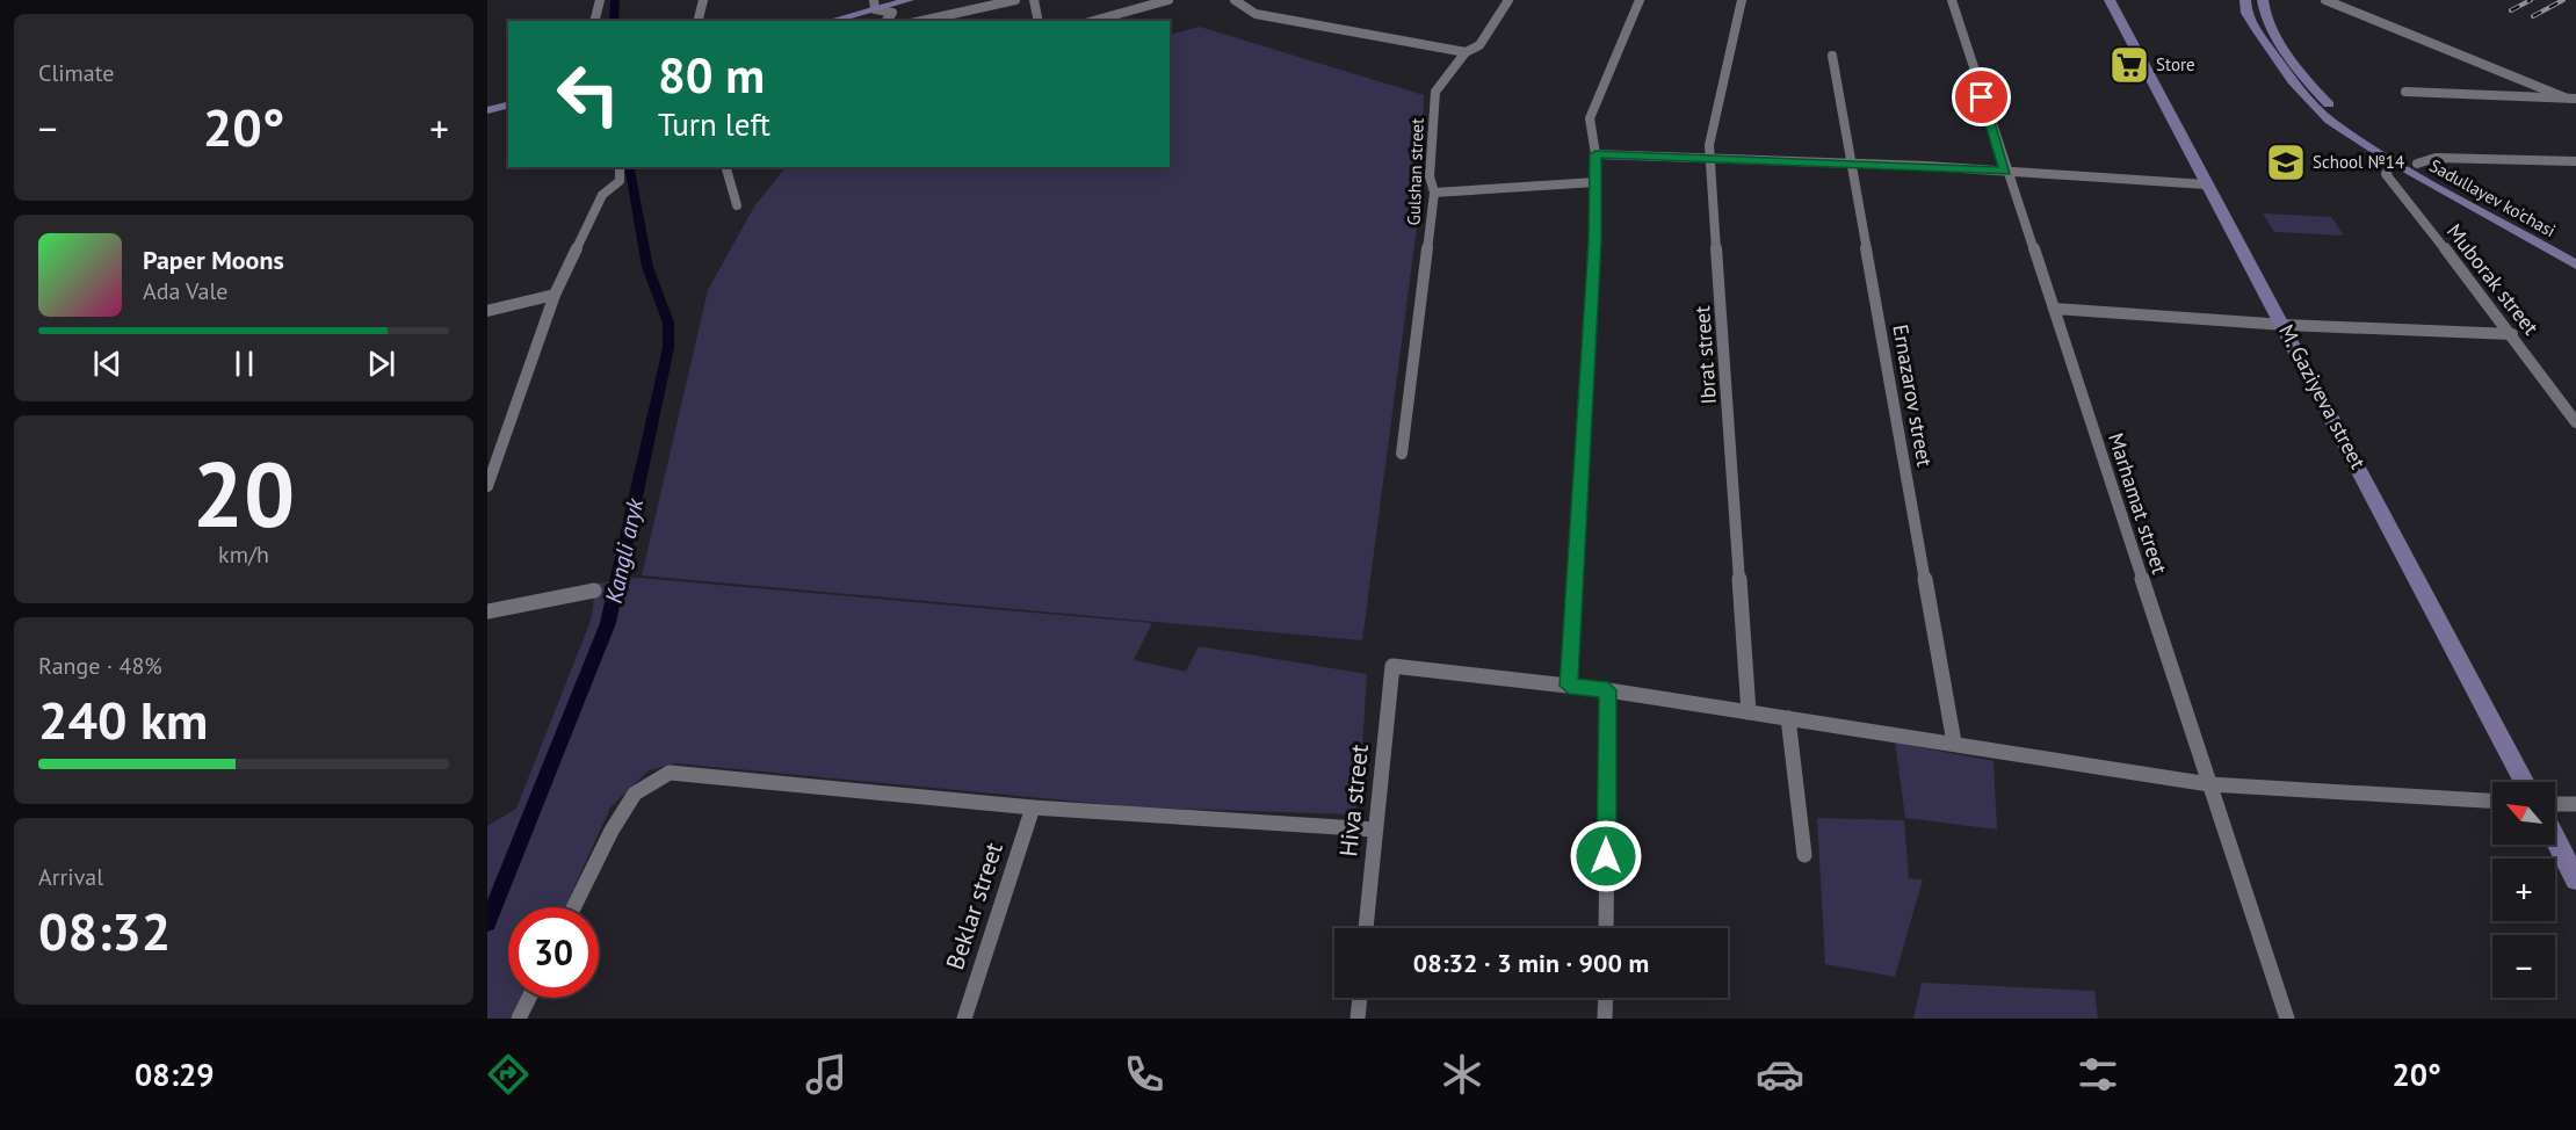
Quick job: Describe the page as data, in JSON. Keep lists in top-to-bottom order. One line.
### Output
{"streets":{"street":["Gulshan street","Sadullayev ko'chasi","Muborak street","Ibrat street","Ernazarov street","M. Gaziyeva street","Marhamat street","Hiva street","Beklar street"]},"crossings":[["Sadullayev ko'chasi","Muborak street"]],"water":["Kangli aryk"],"places":{"supermarket":["Store"],"school or university":["School №14"]},"north":"top left","page":{"tile":["Climate",["20","km/h"],["Range · 48%","240 km"],["Arrival","08:32"]],"turn":["80 m","Turn left"],"heat":["−","20°","+"],"song":["Paper Moons","Ada Vale"],"map_buttons":["+","−"],"limit":"30","trip":"08:32 · 3 min · 900 m","tabs":["08:29","20°"]}}
